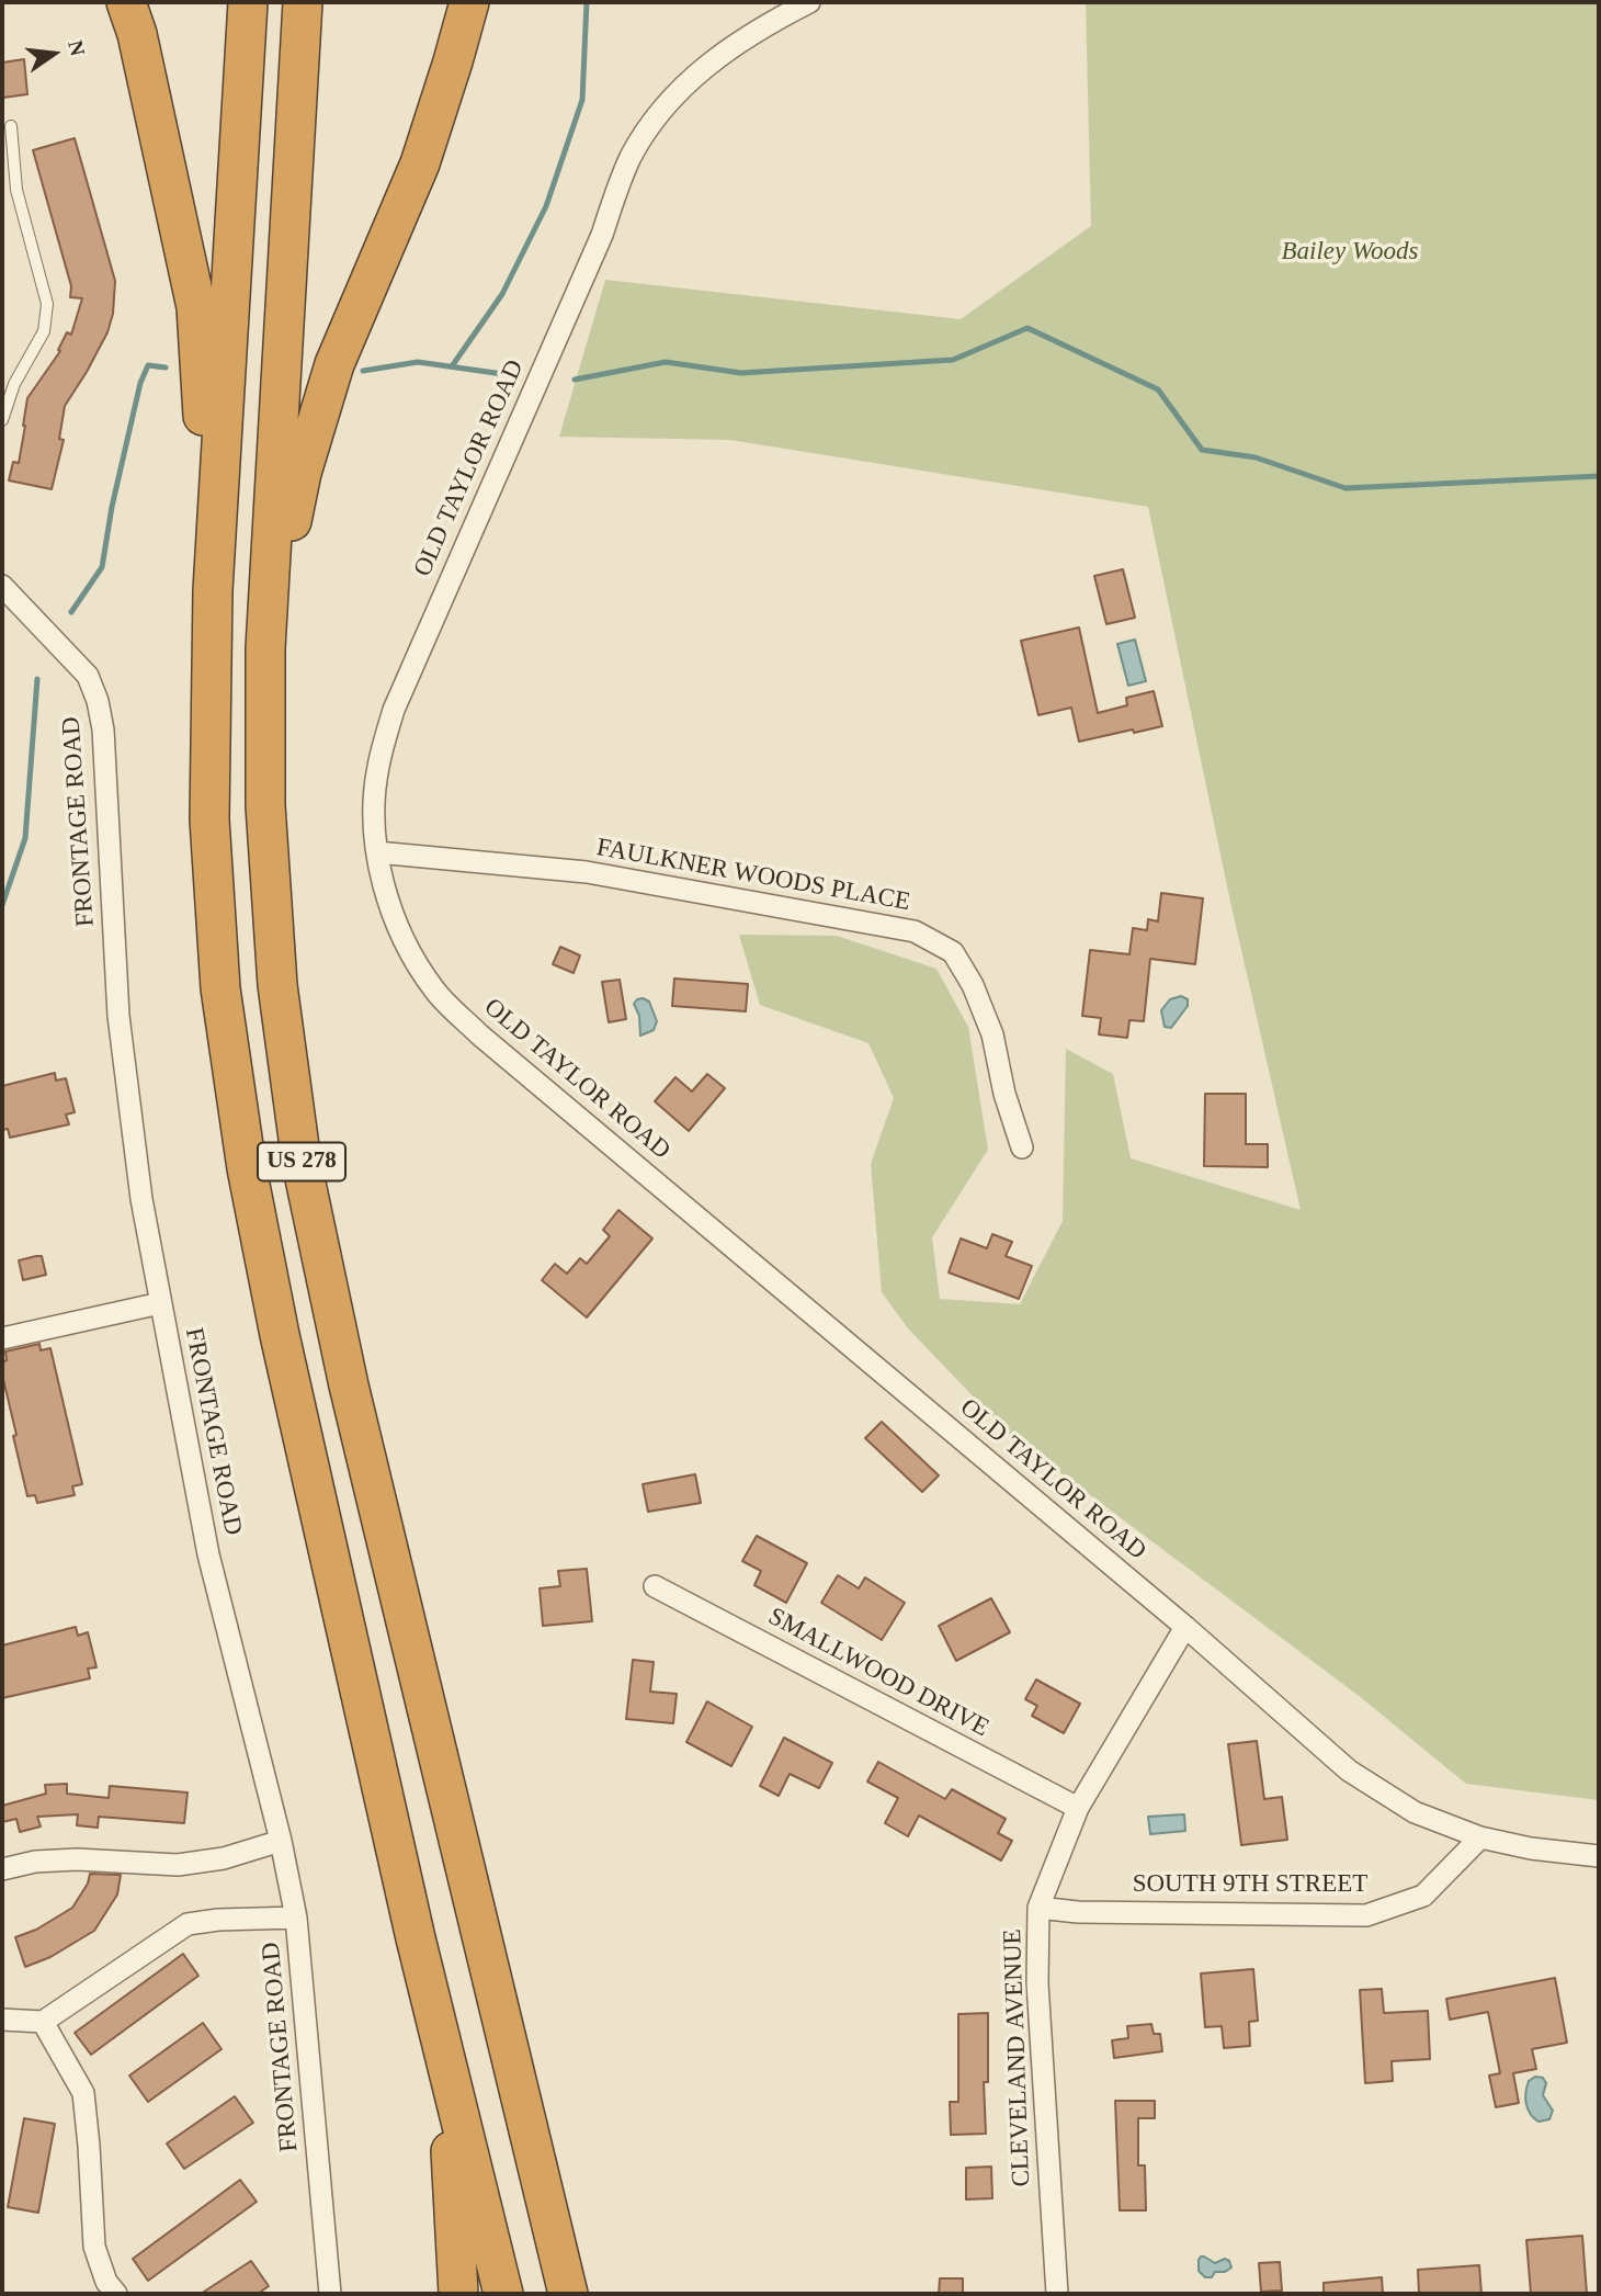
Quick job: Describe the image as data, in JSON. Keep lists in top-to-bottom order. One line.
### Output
{"streets":{"highway":["US 278"],"street":["OLD TAYLOR ROAD","FRONTAGE ROAD","FAULKNER WOODS PLACE","SMALLWOOD DRIVE","SOUTH 9TH STREET","CLEVELAND AVENUE"]},"crossings":[["OLD TAYLOR ROAD","FAULKNER WOODS PLACE"],["OLD TAYLOR ROAD","SOUTH 9TH STREET"],["OLD TAYLOR ROAD","CLEVELAND AVENUE"],["SMALLWOOD DRIVE","CLEVELAND AVENUE"],["SOUTH 9TH STREET","CLEVELAND AVENUE"]],"parks":["Bailey Woods"],"north":"right"}
